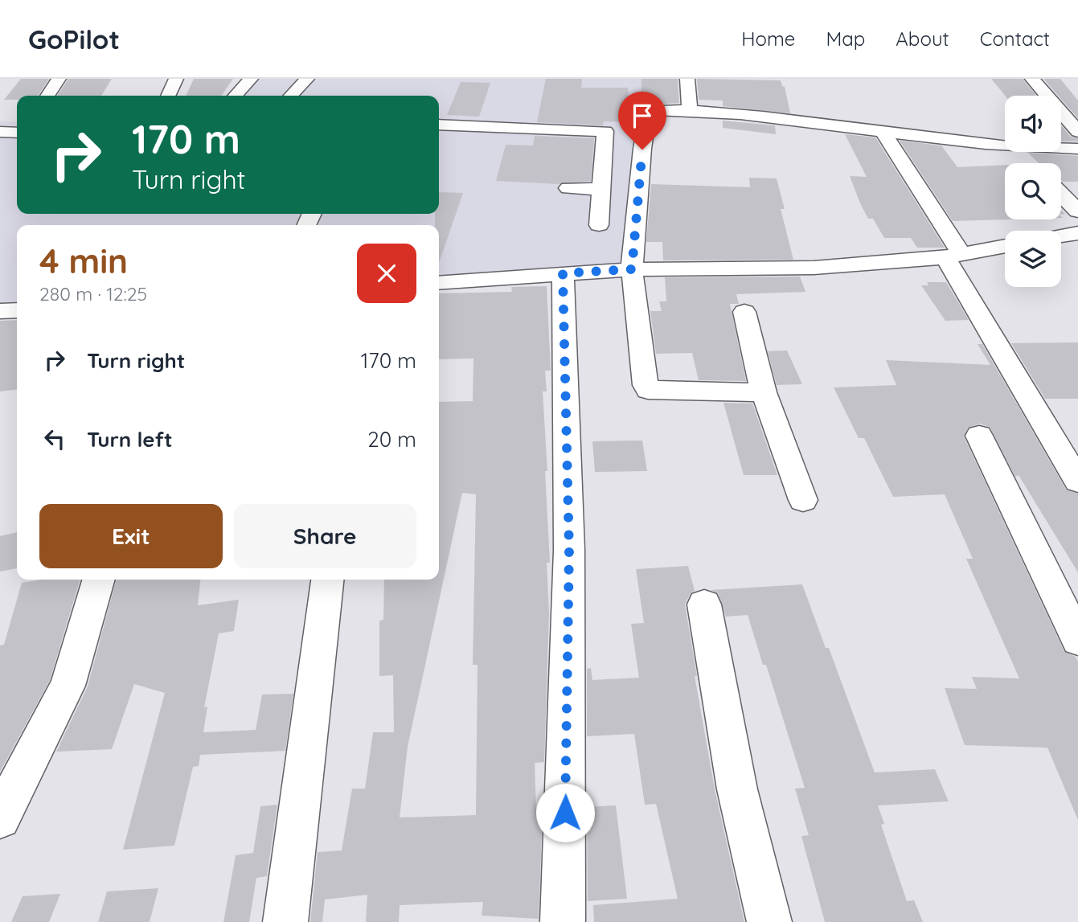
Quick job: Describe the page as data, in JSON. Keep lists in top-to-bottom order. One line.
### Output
{"page":{"header":"GoPilot","nav":["Home","Map","About","Contact"],"turn":["170 m","Turn right"],"heading":["4 min","280 m · 12:25"],"list":[{"name":"Turn right","value":"170 m"},{"name":"Turn left","value":"20 m"}],"buttons":["Exit","Share"]}}
